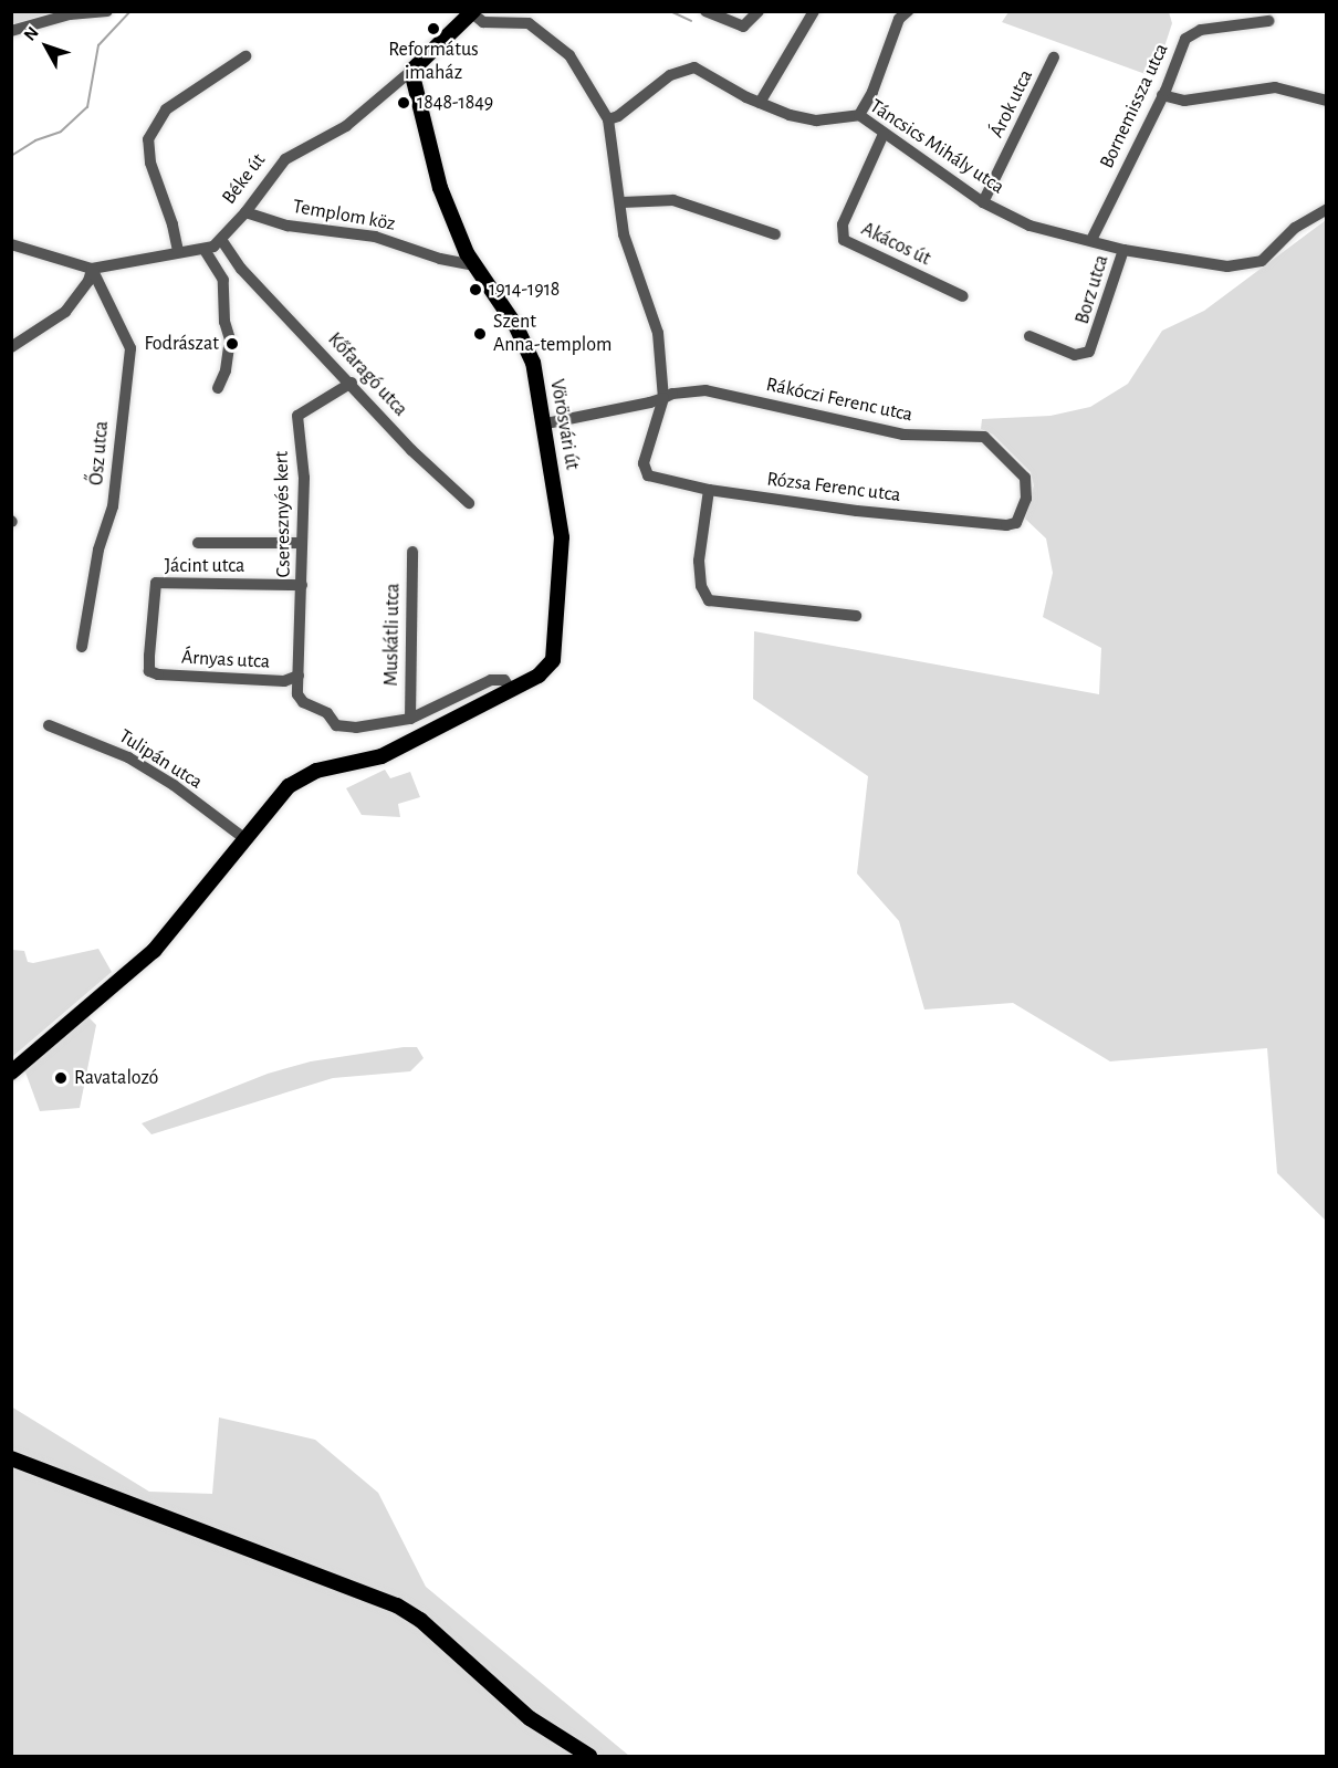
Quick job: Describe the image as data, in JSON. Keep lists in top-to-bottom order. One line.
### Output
{"streets":{"main road":["Béke út","Vörösvári út"],"street":["Árok utca","Bornemissza utca","Táncsics Mihály utca","Templom köz","Akácos út","Borz utca","Kőfaragó utca","Rákóczi Ferenc utca","Ősz utca","Rózsa Ferenc utca","Cseresznyés kert","Jácint utca","Muskátli utca","Árnyas utca","Tulipán utca"]},"crossings":[["Árok utca","Táncsics Mihály utca"],["Bornemissza utca","Táncsics Mihály utca"],["Táncsics Mihály utca","Akácos út"],["Táncsics Mihály utca","Borz utca"],["Béke út","Templom köz"],["Béke út","Kőfaragó utca"],["Béke út","Vörösvári út"],["Béke út","Ősz utca"],["Templom köz","Vörösvári út"],["Kőfaragó utca","Cseresznyés kert"],["Rákóczi Ferenc utca","Rózsa Ferenc utca"],["Vörösvári út","Tulipán utca"],["Cseresznyés kert","Jácint utca"],["Cseresznyés kert","Árnyas utca"],["Jácint utca","Árnyas utca"]],"places":["Református imaház","1848-1849","1914-1918","Szent Anna-templom","Fodrászat","Ravatalozó"],"north":"top left"}
